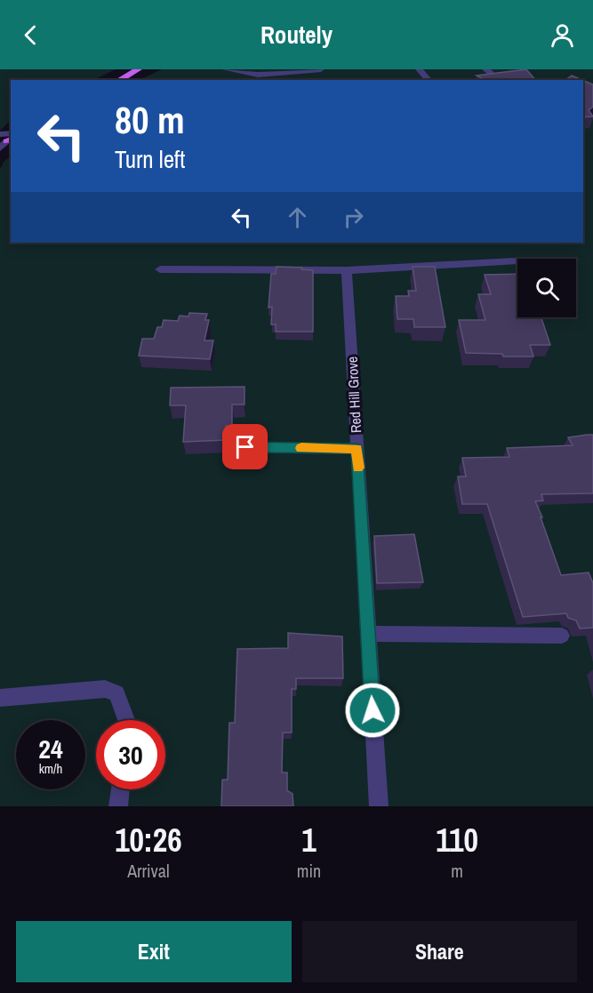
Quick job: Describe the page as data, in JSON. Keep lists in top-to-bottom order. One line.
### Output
{"streets":{"street":["Red Hill Grove"]},"page":{"header":"Routely","turn":["80 m","Turn left"],"speed":"24 km/h","limit":"30","eta":["10:26","Arrival","1","min","110","m"],"buttons":["Exit","Share"]}}
